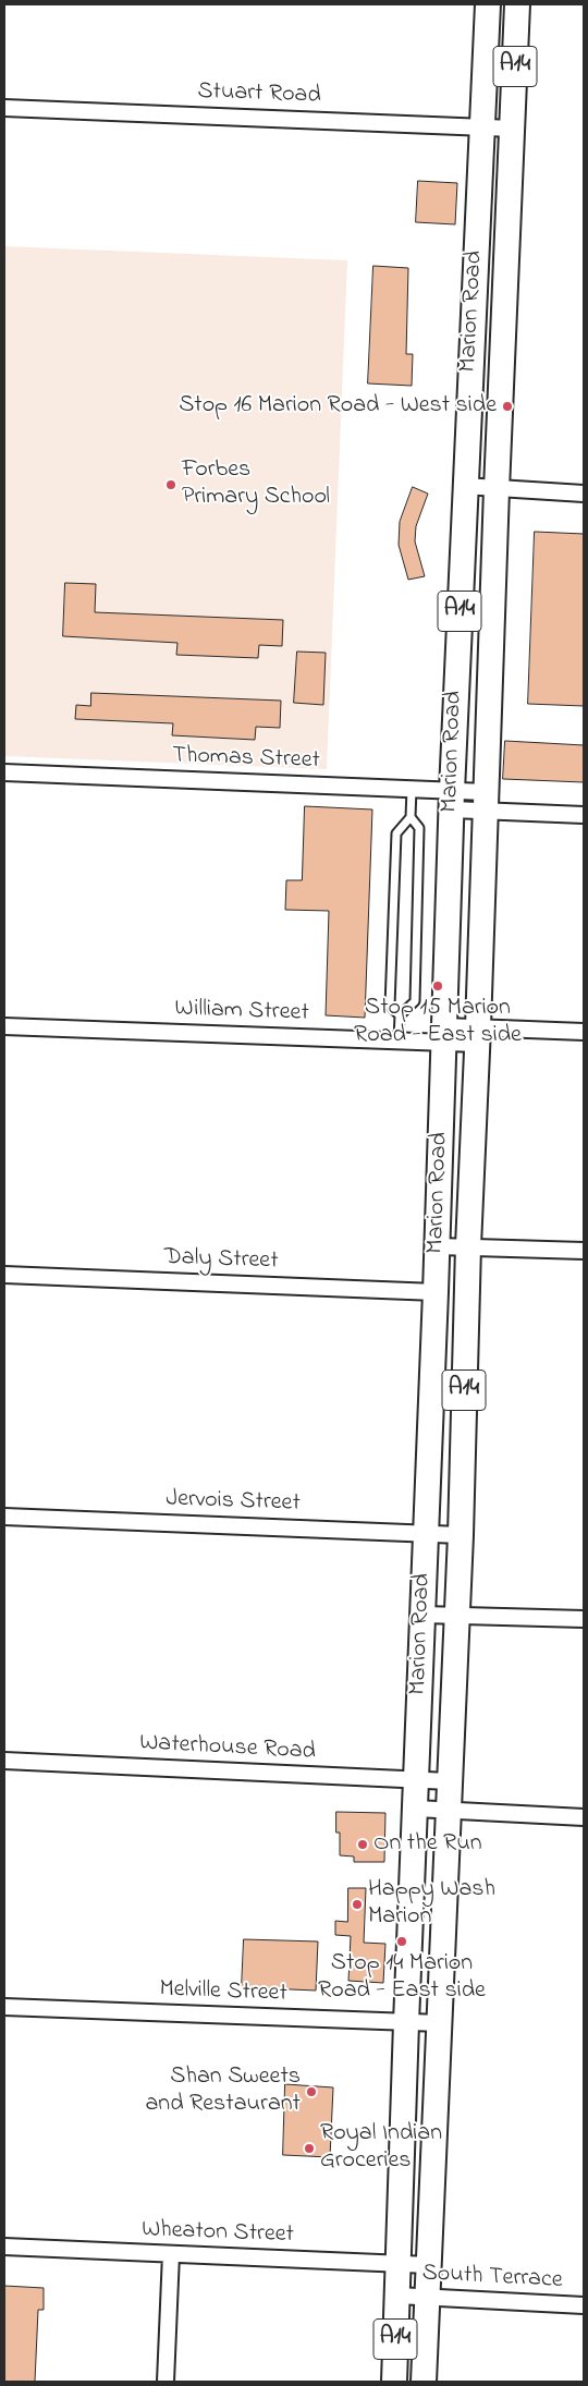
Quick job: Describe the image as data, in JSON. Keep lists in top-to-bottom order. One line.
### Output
{"streets":{"main road":["A14","Marion Road"],"street":["Stuart Road","Thomas Street","William Street","Daly Street","Jervois Street","Waterhouse Road","Melville Street","Wheaton Street","South Terrace"]},"crossings":[["Stuart Road","Marion Road"],["Marion Road","Thomas Street"],["Marion Road","William Street"],["Marion Road","Daly Street"],["Marion Road","Jervois Street"],["Marion Road","Waterhouse Road"],["Marion Road","Melville Street"],["Marion Road","Wheaton Street"],["Marion Road","South Terrace"]],"places":["Stop 16 Marion Road - West side","Forbes Primary School","Stop 15 Marion Road - East side","On the Run","Happy Wash Marion","Stop 14 Marion Road - East side","Shan Sweets and Restaurant","Royal Indian Groceries"]}
